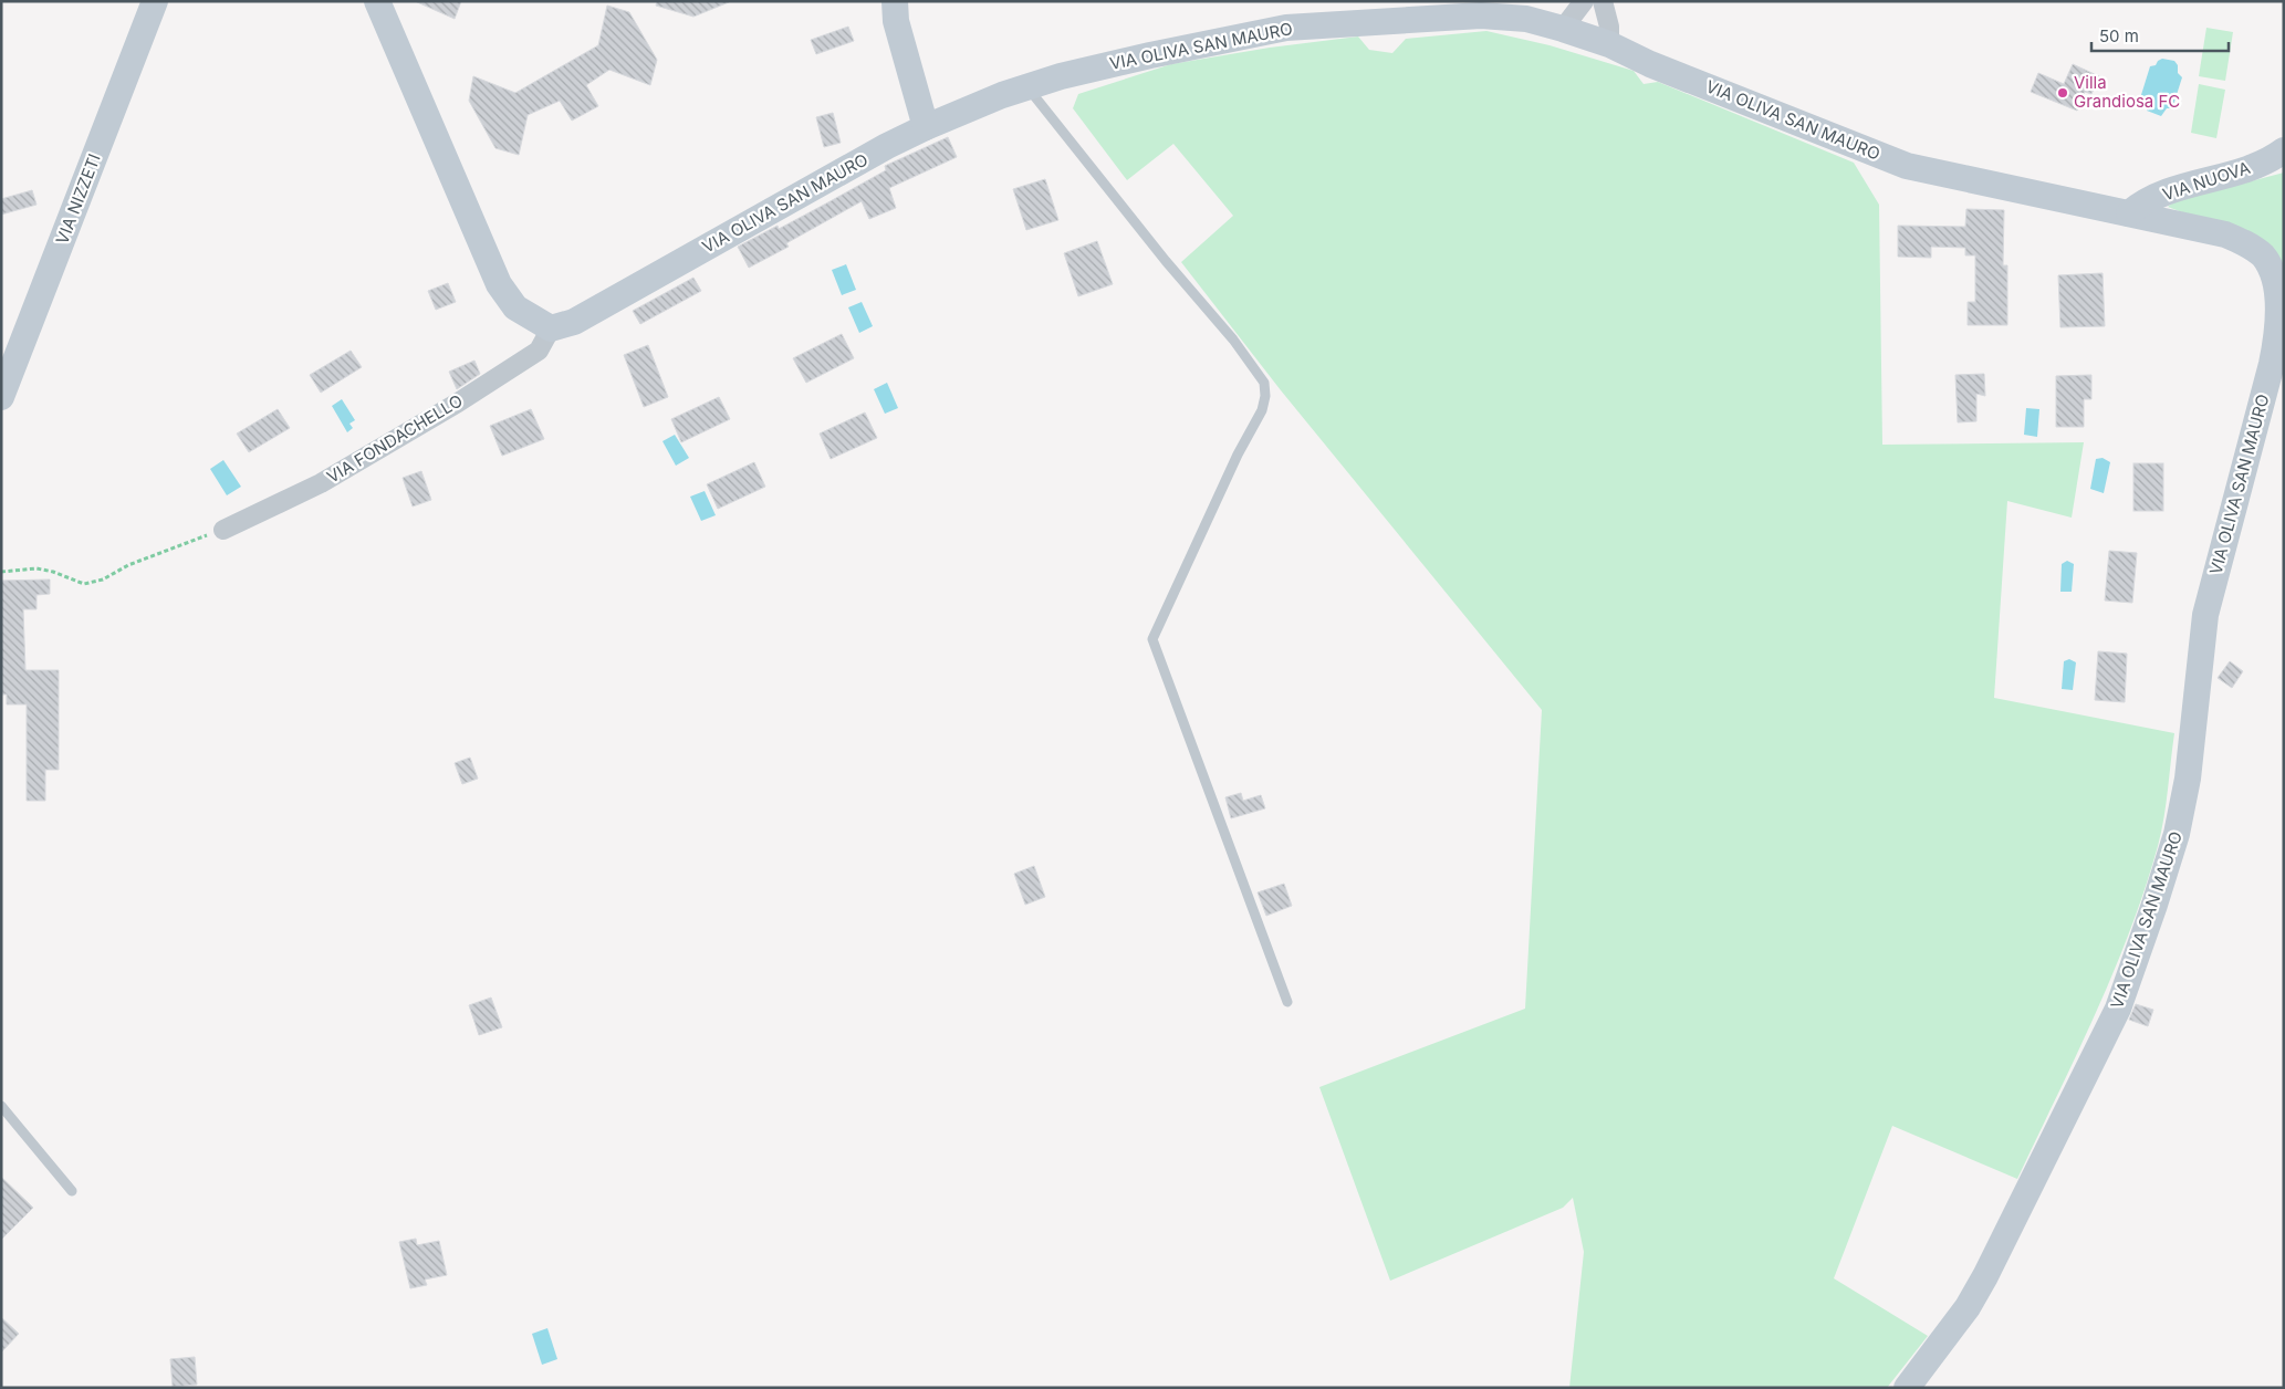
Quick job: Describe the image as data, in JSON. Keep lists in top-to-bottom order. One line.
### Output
{"streets":{"street":["VIA OLIVA SAN MAURO","VIA NUOVA","VIA NIZZETI","VIA FONDACHELLO"]},"crossings":[["VIA OLIVA SAN MAURO","VIA NUOVA"],["VIA OLIVA SAN MAURO","VIA FONDACHELLO"]],"places":["Villa Grandiosa FC"],"scale_bar":"50 m"}
